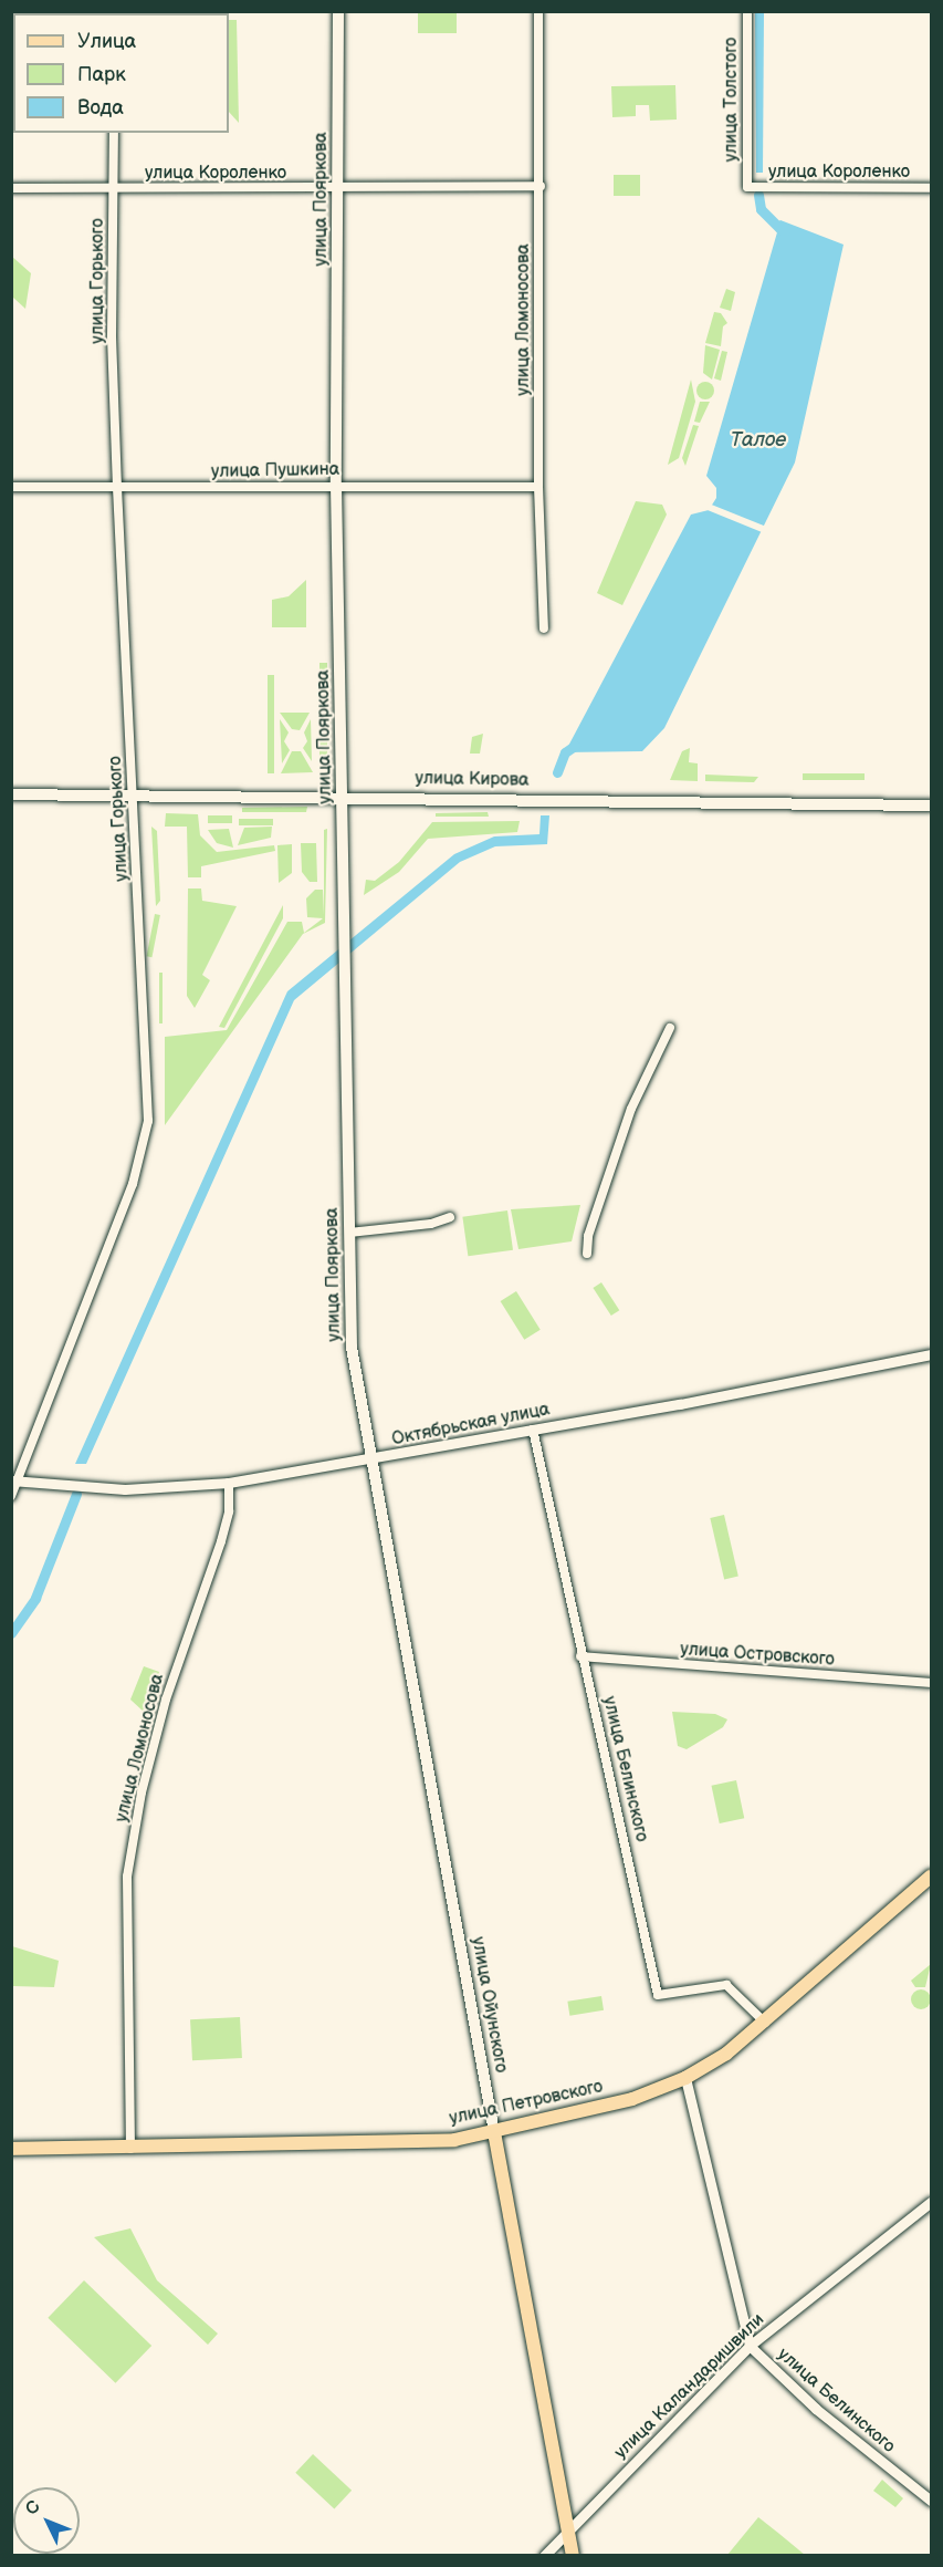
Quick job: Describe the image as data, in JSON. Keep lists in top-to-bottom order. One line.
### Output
{"streets":{"main road":["улица Пояркова","улица Кирова","улица Ойунского","улица Петровского"],"street":["улица Толстого","улица Короленко","улица Горького","улица Ломоносова","улица Пушкина","Октябрьская улица","улица Островского","улица Белинского","улица Каландаришвили"]},"crossings":[["улица Толстого","улица Короленко"],["улица Короленко","улица Пояркова"],["улица Короленко","улица Горького"],["улица Короленко","улица Ломоносова"],["улица Пояркова","улица Пушкина"],["улица Пояркова","улица Кирова"],["улица Пояркова","Октябрьская улица"],["улица Пояркова","улица Ойунского"],["улица Горького","улица Пушкина"],["улица Горького","улица Кирова"],["улица Горького","Октябрьская улица"],["улица Ломоносова","улица Пушкина"],["улица Ломоносова","Октябрьская улица"],["улица Ломоносова","улица Петровского"],["Октябрьская улица","улица Белинского"],["Октябрьская улица","улица Ойунского"],["улица Островского","улица Белинского"],["улица Белинского","улица Петровского"],["улица Белинского","улица Каландаришвили"],["улица Ойунского","улица Петровского"],["улица Ойунского","улица Каландаришвили"]],"water":["Талое"],"legend":["Улица","Парк","Вода"],"north":"top left"}
